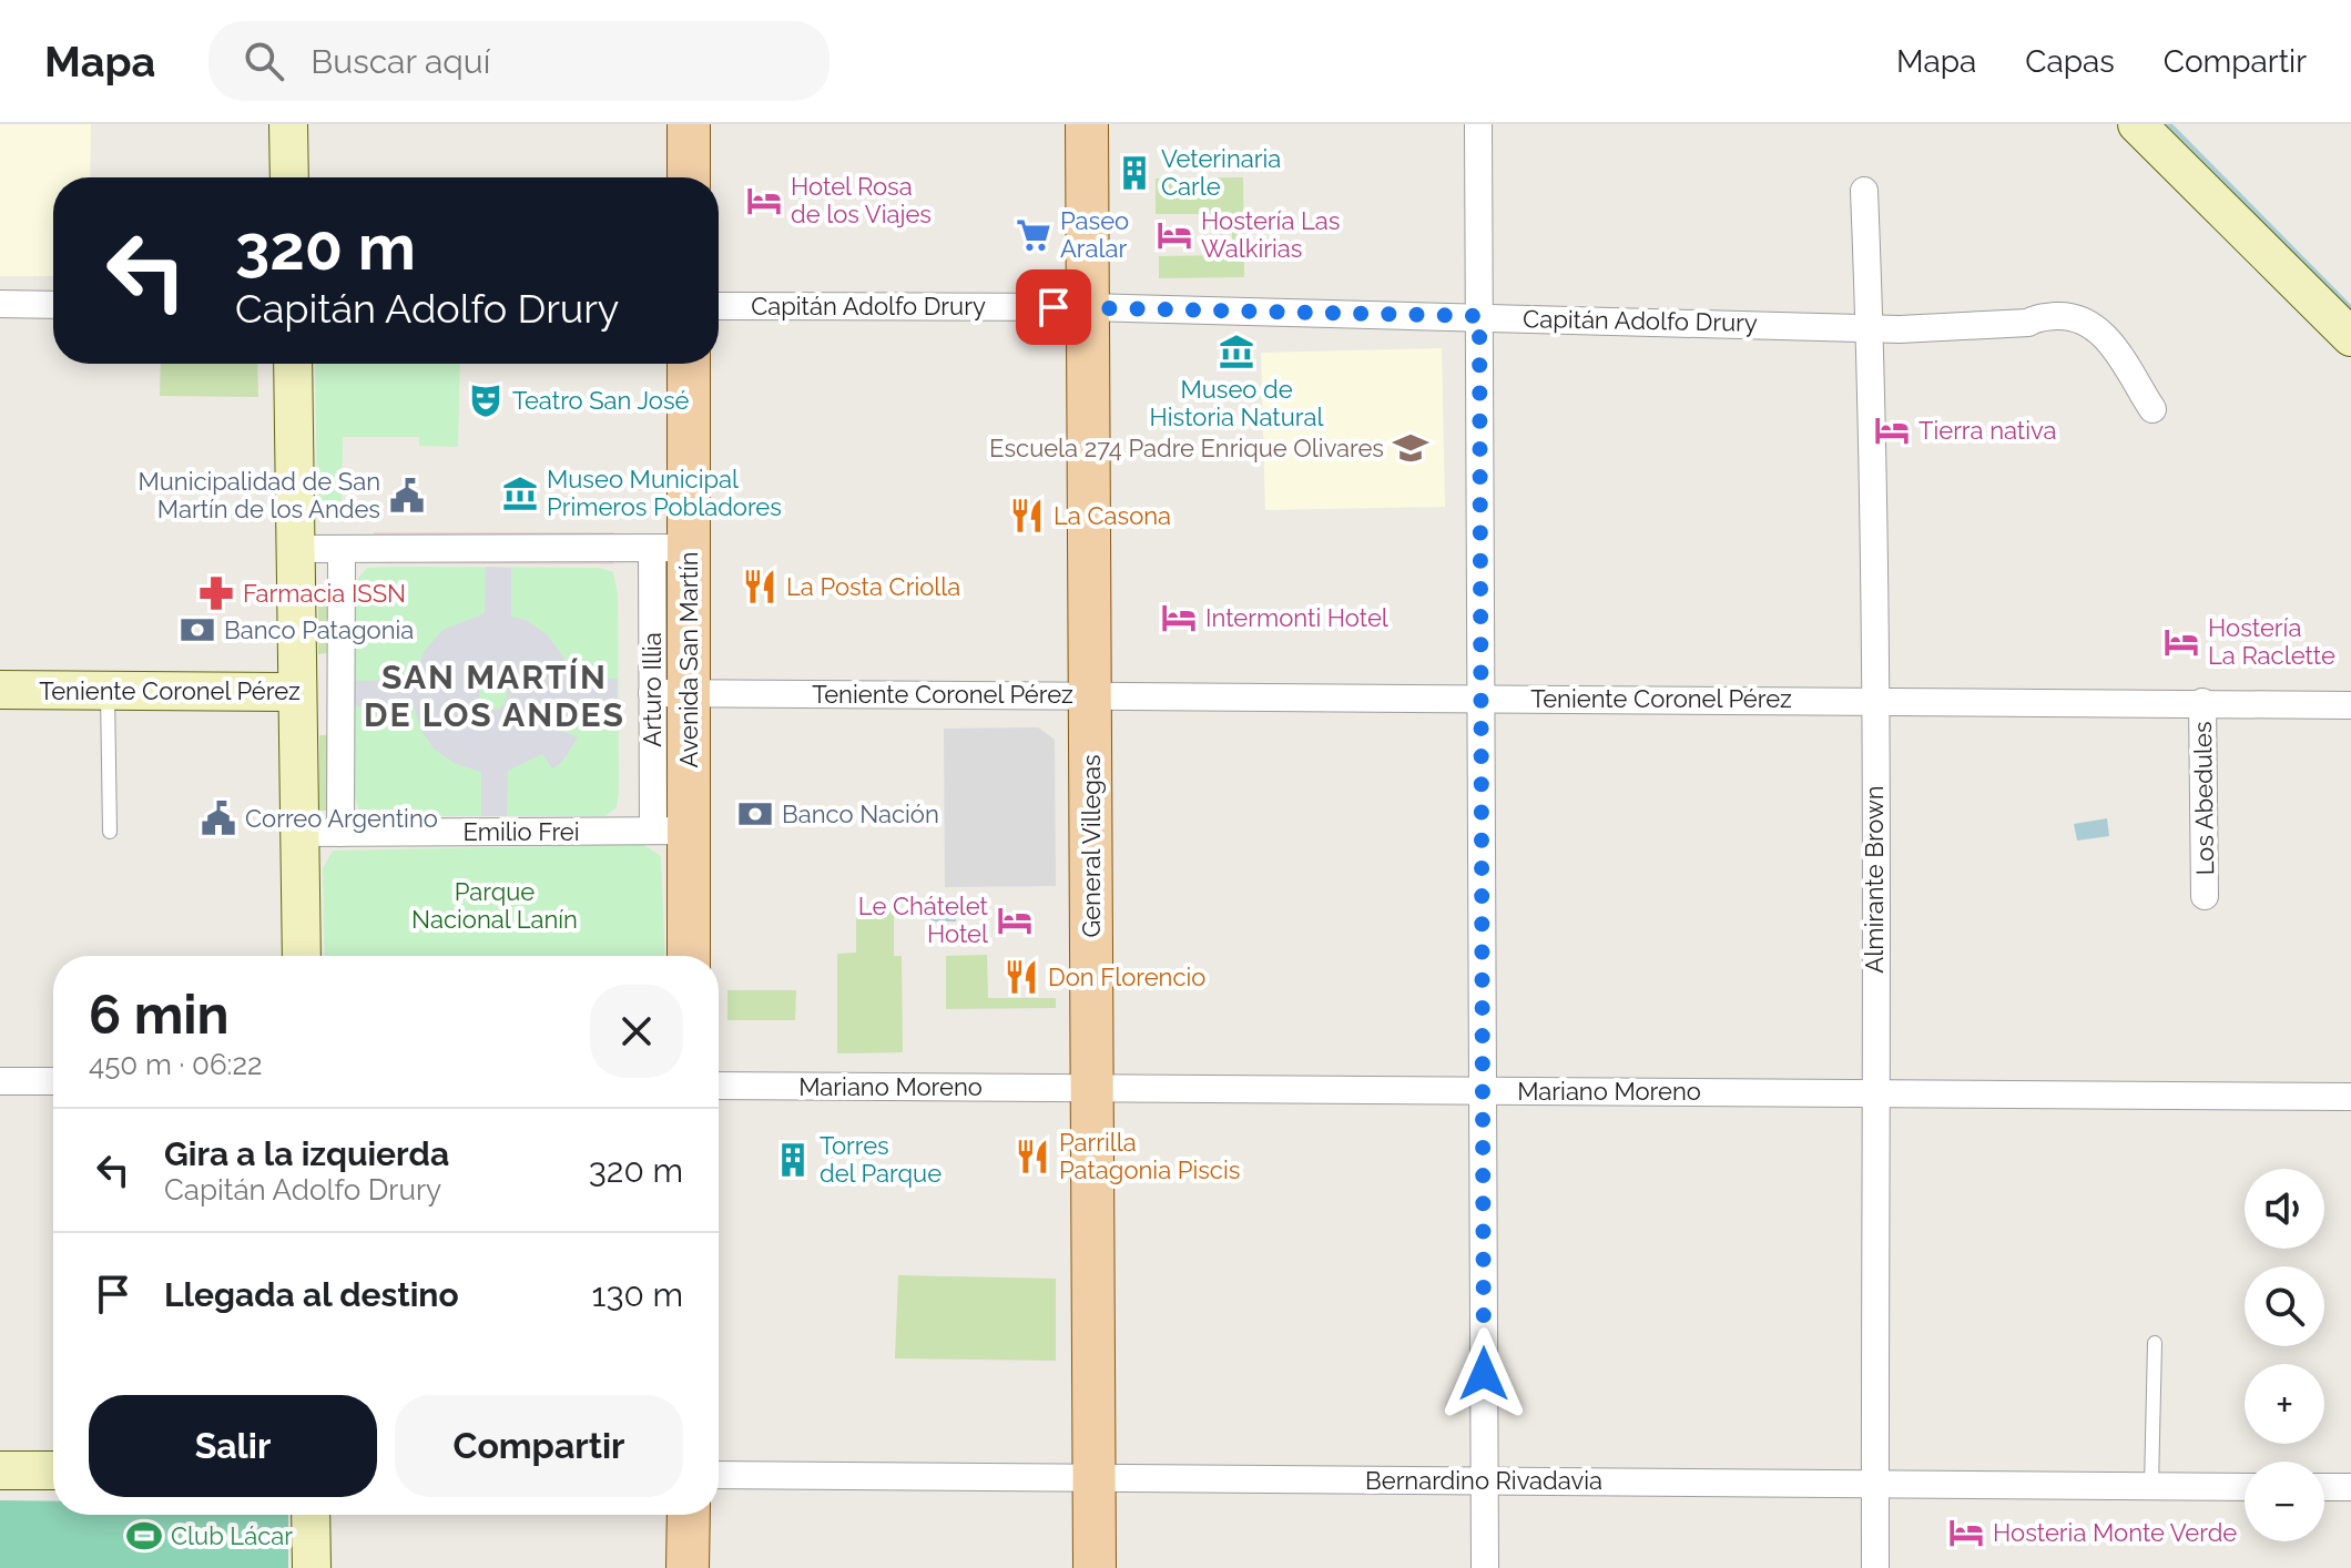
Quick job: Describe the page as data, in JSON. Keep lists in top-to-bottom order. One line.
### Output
{"streets":{"main road":["Avenida San Martín","Teniente Coronel Pérez","General Villegas"],"street":["Capitán Adolfo Drury","Los Abedules","Emilio Frei","Almirante Brown","Mariano Moreno","Bernardino Rivadavia"]},"crossings":[["Capitán Adolfo Drury","General Villegas"],["Capitán Adolfo Drury","Almirante Brown"],["Avenida San Martín","Teniente Coronel Pérez"],["Avenida San Martín","Emilio Frei"],["Teniente Coronel Pérez","Los Abedules"],["Teniente Coronel Pérez","General Villegas"],["Teniente Coronel Pérez","Almirante Brown"],["General Villegas","Mariano Moreno"],["General Villegas","Bernardino Rivadavia"],["Almirante Brown","Mariano Moreno"],["Almirante Brown","Bernardino Rivadavia"]],"districts":["SAN MARTÍN DE LOS ANDES"],"parks":["Parque Nacional Lanín"],"places":{"building":["Veterinaria Carle","Torres del Parque"],"hotel":["Hotel Rosa de los Viajes","Hostería Las Walkirias","Tierra nativa","Intermonti Hotel","Hostería La Raclette","Le Chátelet Hotel","Hosteria Monte Verde"],"supermarket":["Paseo Aralar"],"museum":["Museo de Historia Natural","Museo Municipal Primeros Pobladores"],"theatre":["Teatro San José"],"school or university":["Escuela 274 Padre Enrique Olivares"],"public building":["Municipalidad de San Martín de los Andes","Correo Argentino"],"restaurant":["La Casona","La Posta Criolla","Don Florencio","Parrilla Patagonia Piscis"],"pharmacy":["Farmacia ISSN"],"bank":["Banco Patagonia","Banco Nación"],"sports":["Club Lácar"]},"page":{"header":"Mapa","search":"Buscar aquí","nav":["Mapa","Capas","Compartir"],"turn":["320 m","Capitán Adolfo Drury"],"heading":["6 min","450 m · 06:22"],"list":[{"name":"Gira a la izquierda","note":"Capitán Adolfo Drury","value":"320 m"},{"name":"Llegada al destino","value":"130 m"}],"map_buttons":["+","−"],"buttons":["Salir","Compartir"]}}
